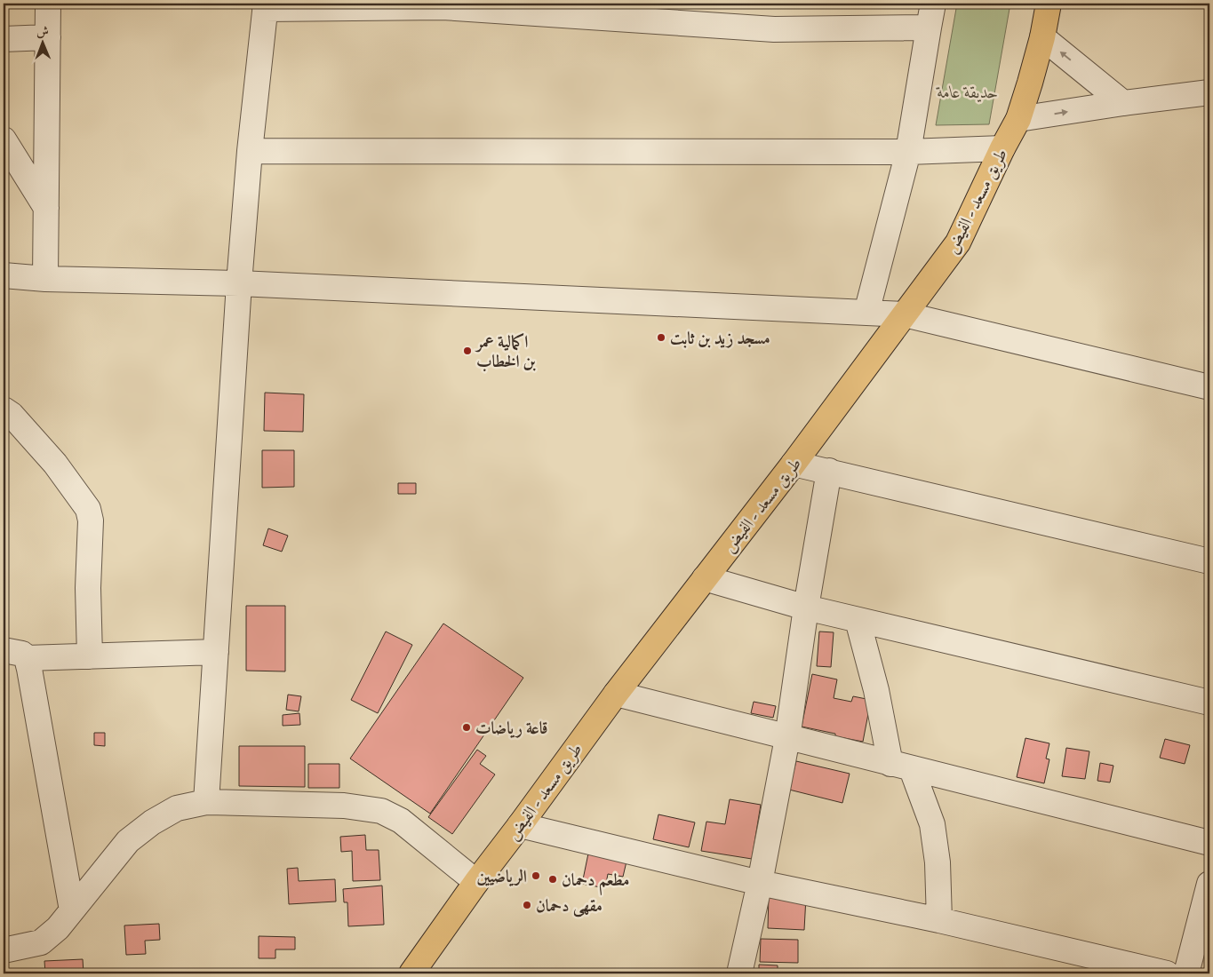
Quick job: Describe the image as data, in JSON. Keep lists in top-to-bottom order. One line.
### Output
{"streets":{"main road":["طريق مسعد - الفيض"]},"parks":["حديقة عامة"],"places":["مسجد زيد بن ثابت","اكمالية عمر بن الخطاب","قاعة رياضات","الرياضيين","مطعم دحمان","مقهى دحمان"],"north":"top"}
